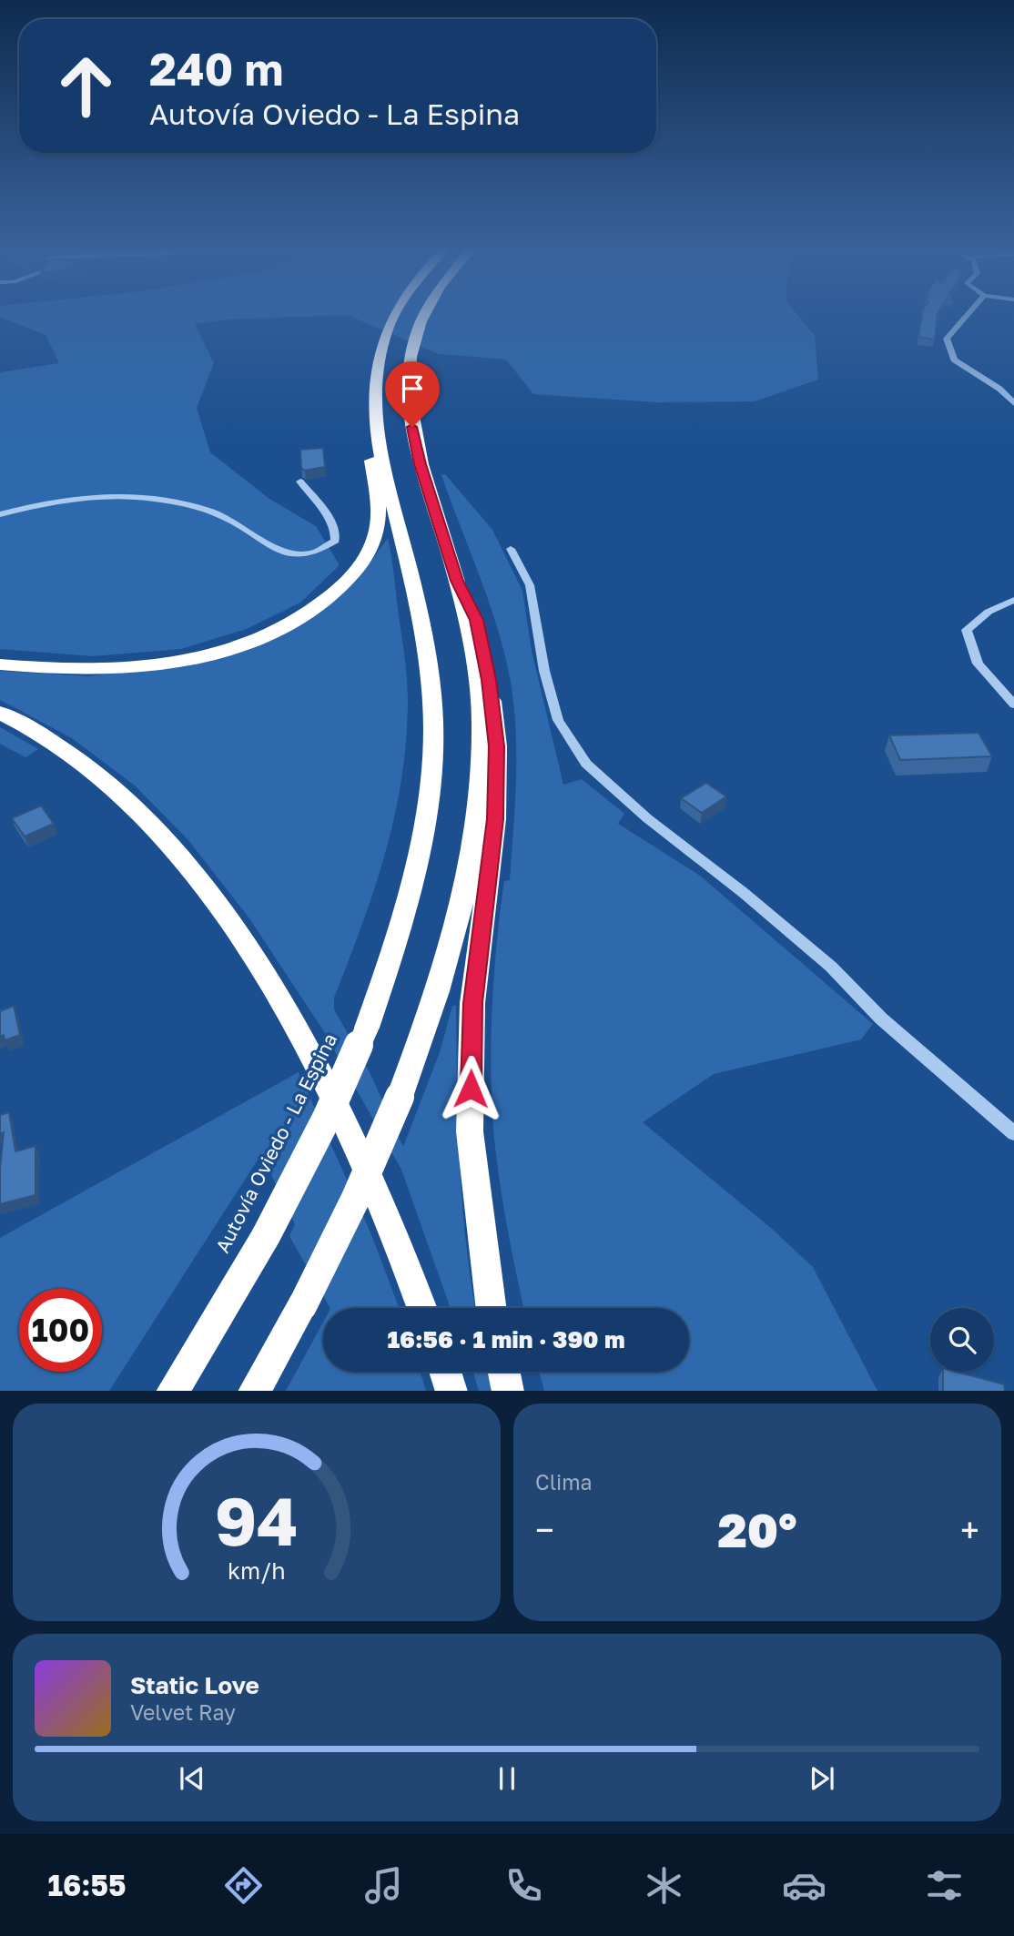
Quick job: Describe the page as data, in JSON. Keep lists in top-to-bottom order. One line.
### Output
{"streets":{"highway":["Autovía Oviedo - La Espina"]},"page":{"turn":["240 m","Autovía Oviedo - La Espina"],"limit":"100","trip":"16:56 · 1 min · 390 m","tile":"Clima","heat":["−","20°","+"],"song":["Static Love","Velvet Ray"],"tabs":"16:55","gauge":["94","km/h"]}}
